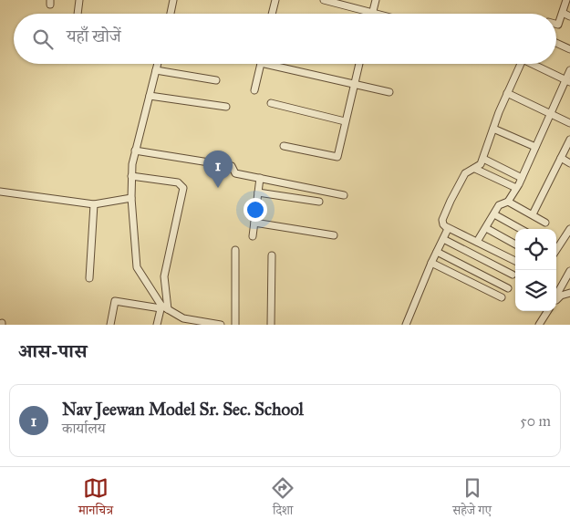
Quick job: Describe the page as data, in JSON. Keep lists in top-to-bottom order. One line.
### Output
{"page":{"search":"यहाँ खोजें","pins":"1","heading":"आस-पास","list":[{"mark":"1","name":"Nav Jeewan Model Sr. Sec. School","note":"कार्यालय","value":"50 m"}],"nav":["मानचित्र","दिशा","सहेजे गए"]}}
